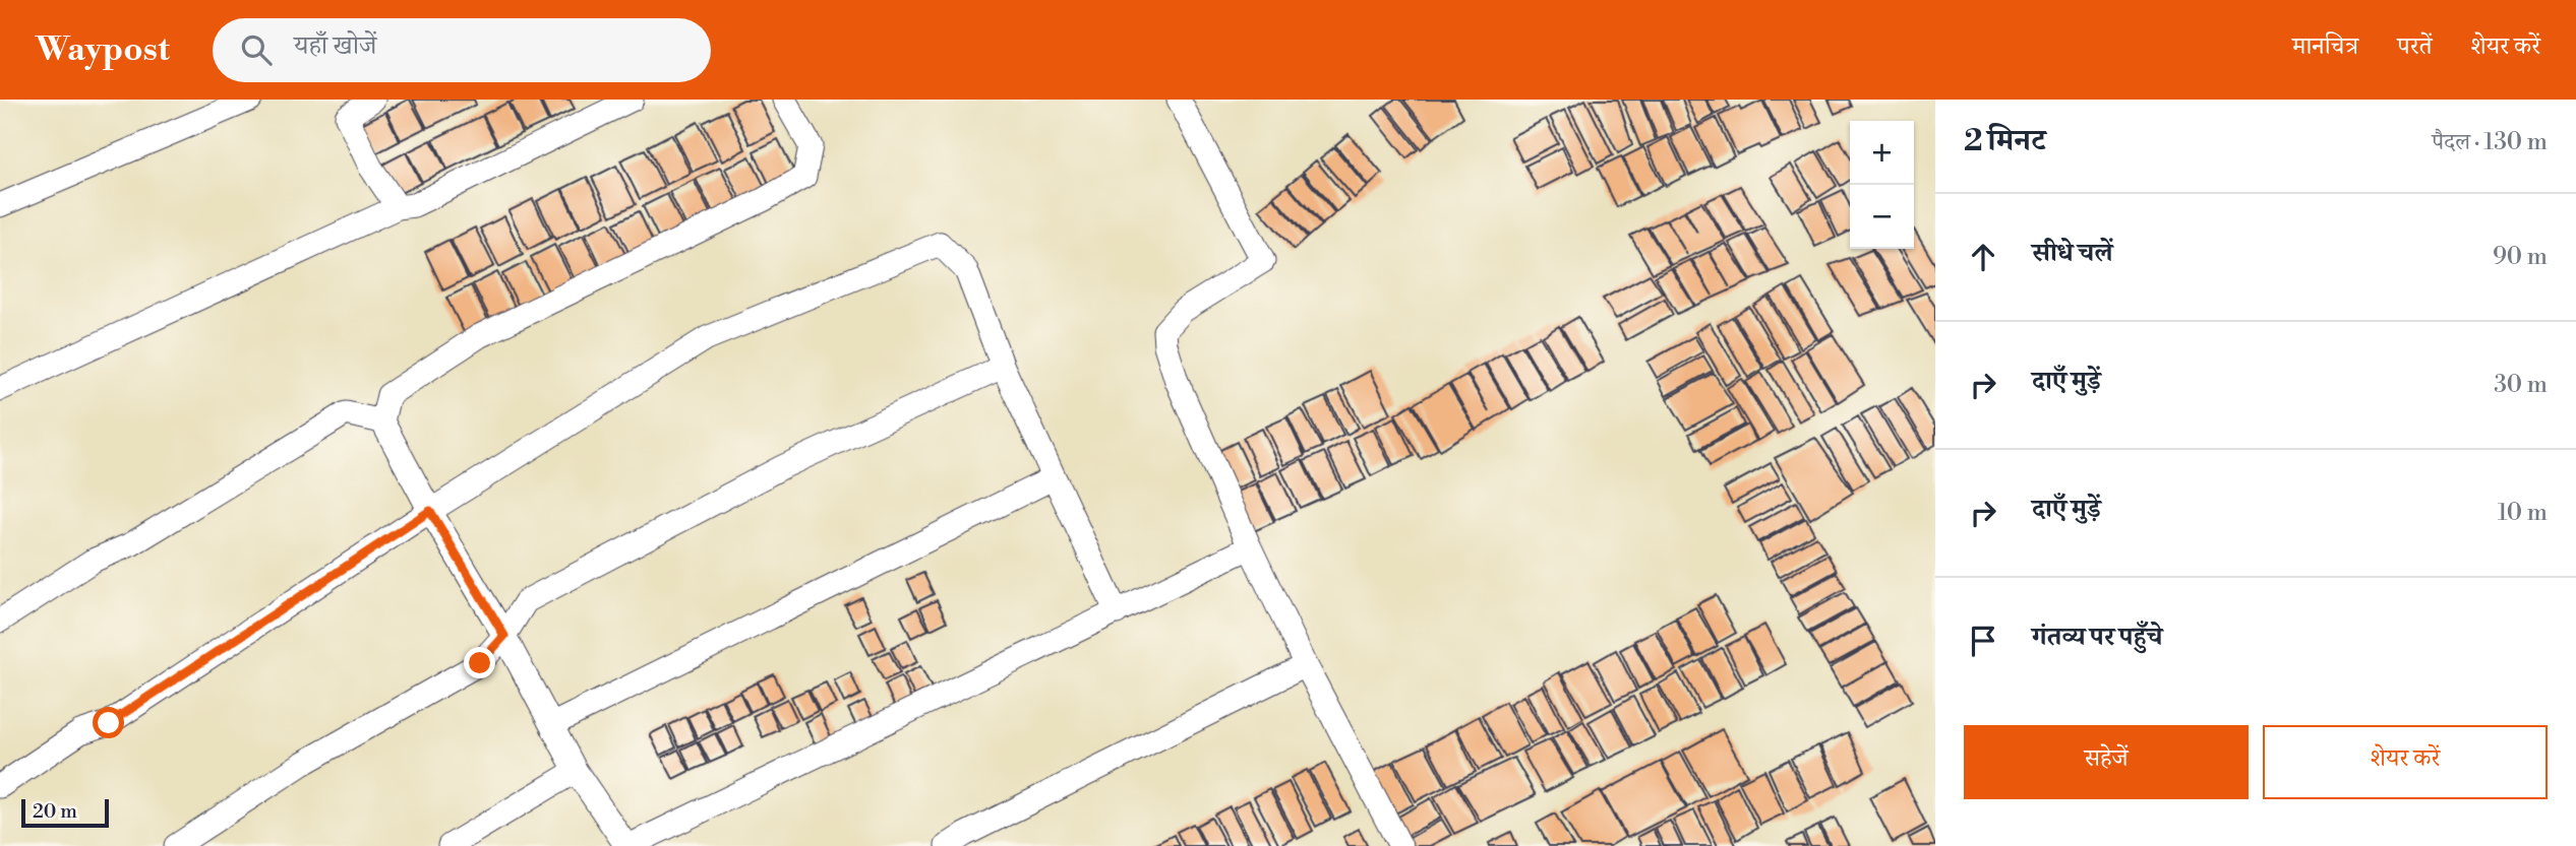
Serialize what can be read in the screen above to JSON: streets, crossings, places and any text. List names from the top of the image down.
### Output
{
  "scale_bar": "20 m",
  "page": {
    "header": "Waypost",
    "search": "यहाँ खोजें",
    "nav": ["मानचित्र", "परतें", "शेयर करें"],
    "heading": ["2 मिनट", "पैदल · 130 m"],
    "map_buttons": ["+", "−"],
    "list": [
      ["सीधे चलें", "90 m"],
      ["दाएँ मुड़ें", "30 m"],
      ["दाएँ मुड़ें", "10 m"],
      "गंतव्य पर पहुँचे"
    ],
    "buttons": ["सहेजें", "शेयर करें"],
    "scale": "20 m"
  }
}
